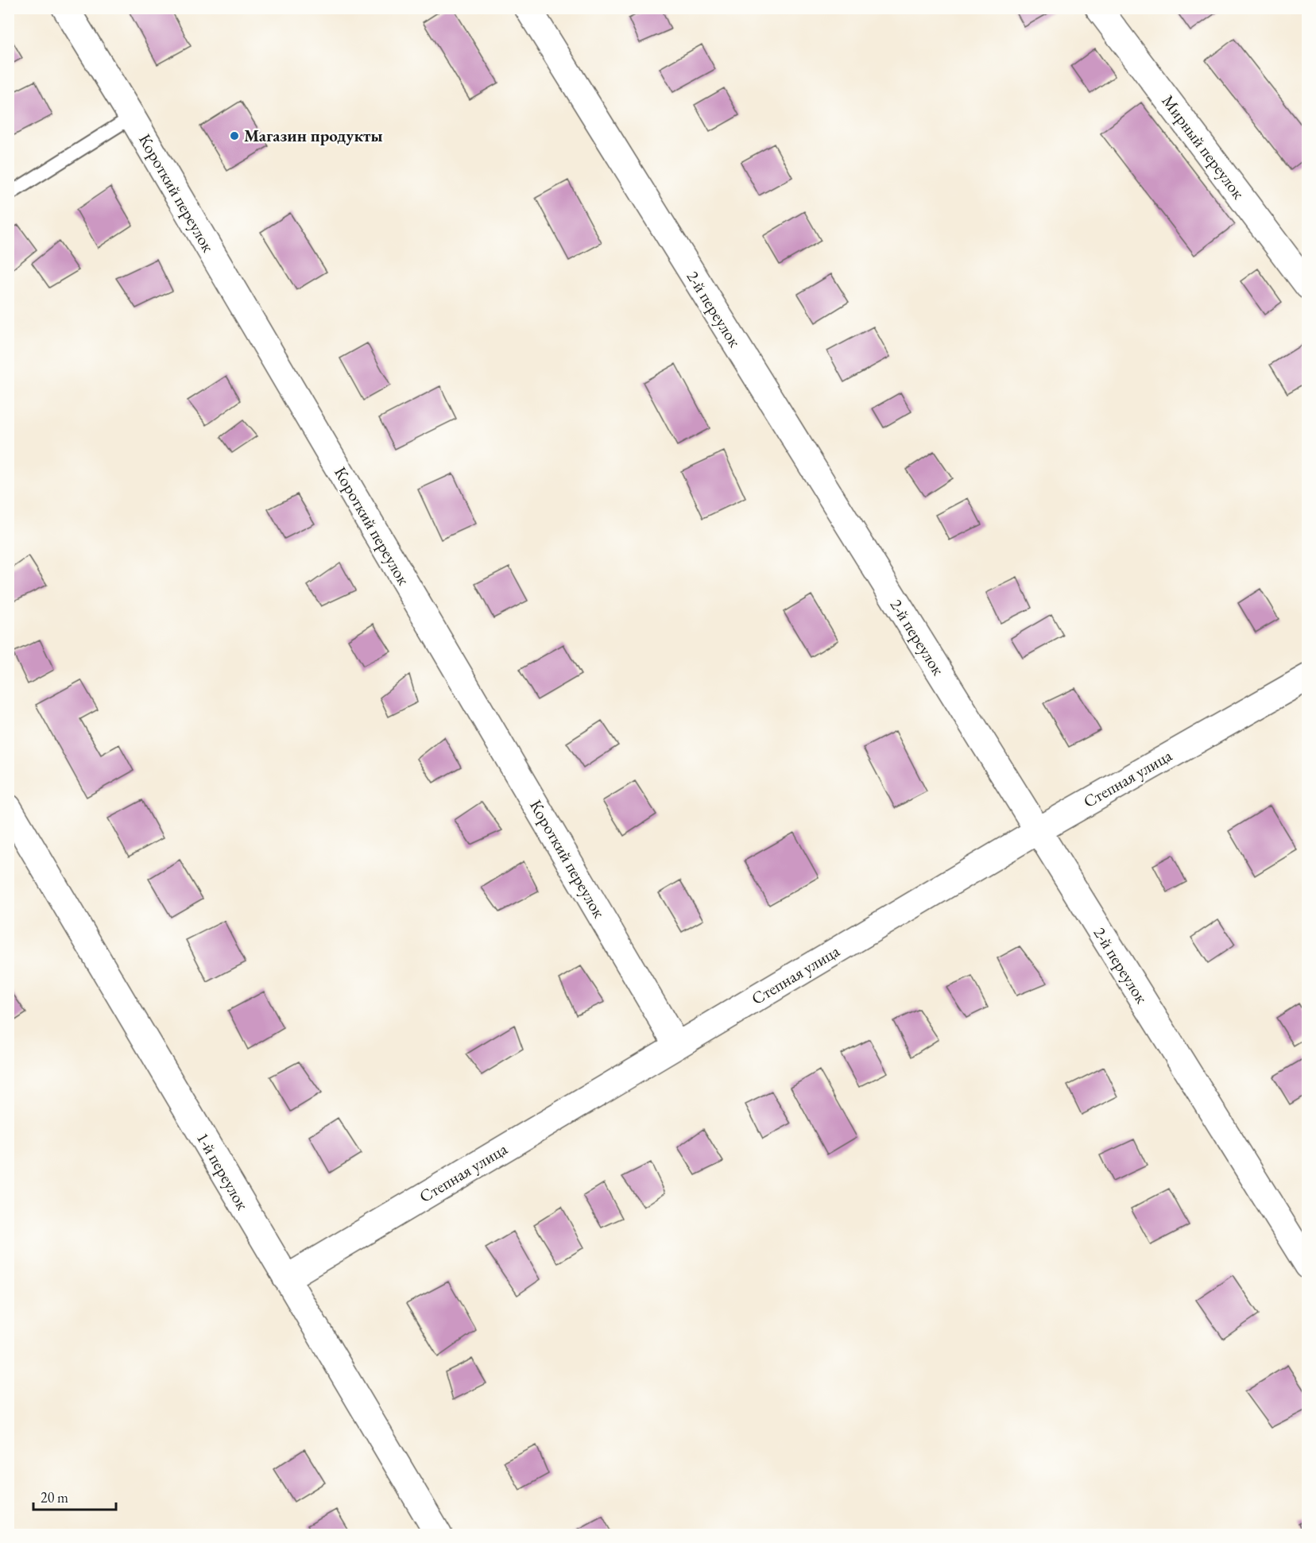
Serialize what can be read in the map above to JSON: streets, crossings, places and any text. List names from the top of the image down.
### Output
{
  "streets": {
    "street": [
      "Мирный переулок",
      "Короткий переулок",
      "2-й переулок",
      "Степная улица",
      "1-й переулок"
    ]
  },
  "crossings": [
    ["Короткий переулок", "Степная улица"],
    ["2-й переулок", "Степная улица"],
    ["Степная улица", "1-й переулок"]
  ],
  "places": ["Магазин продукты"],
  "scale_bar": "20 m"
}
